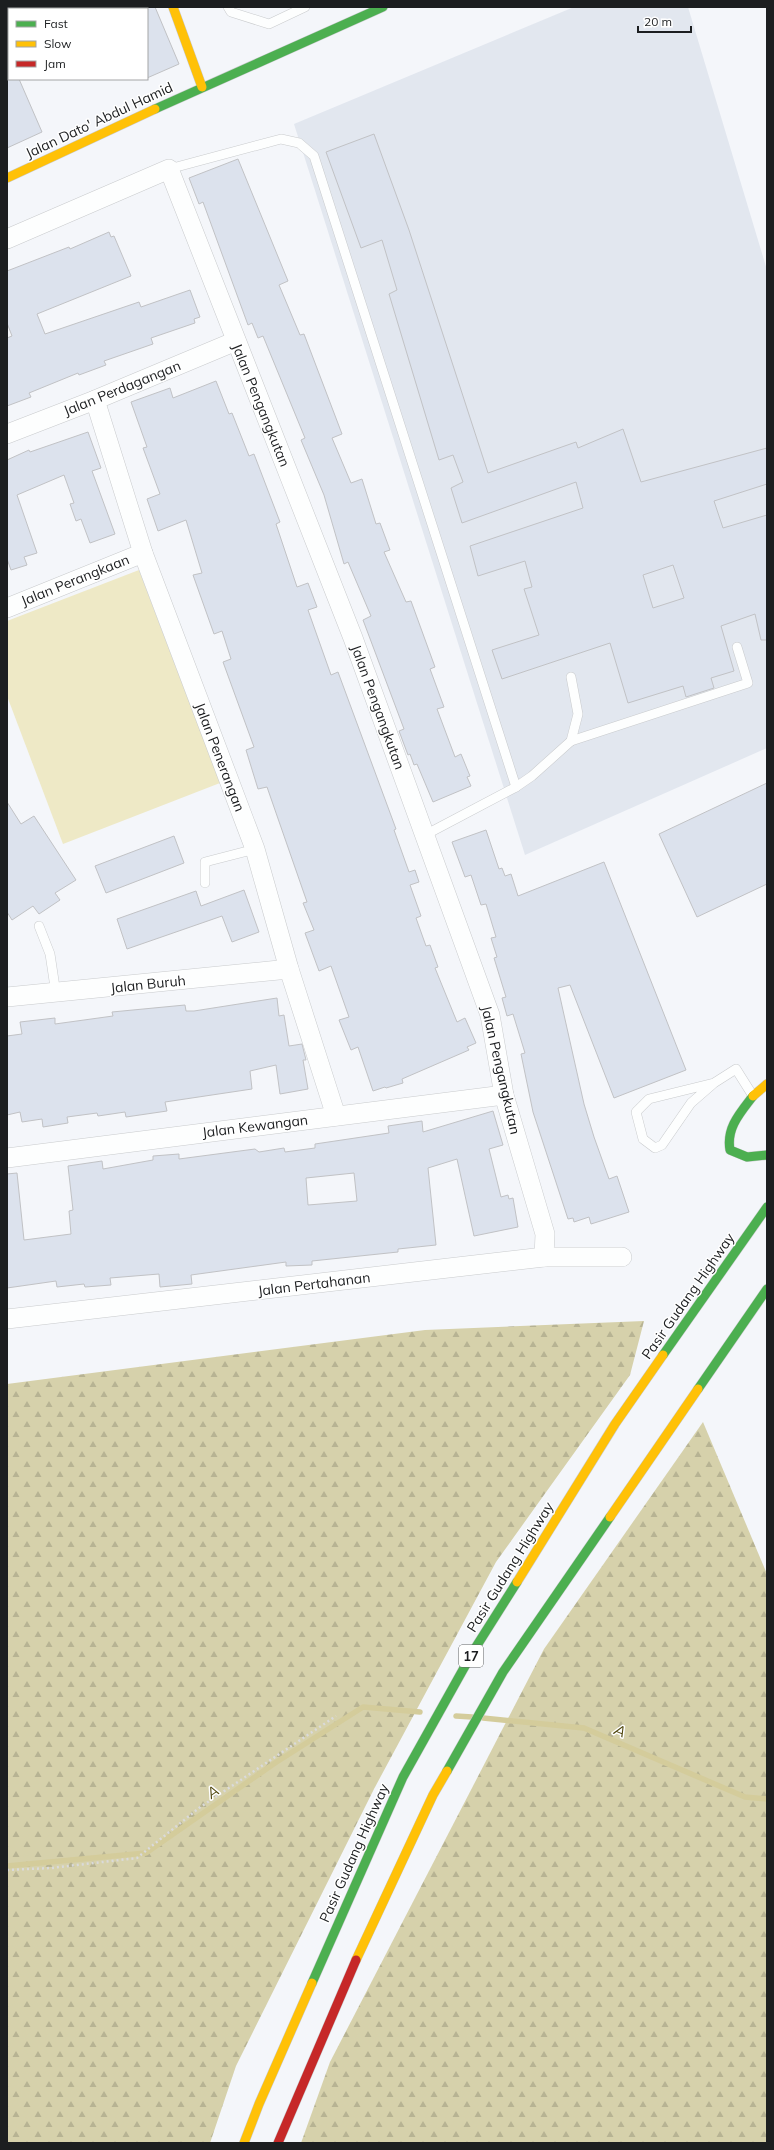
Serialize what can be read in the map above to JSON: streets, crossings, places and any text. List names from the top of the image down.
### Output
{
  "streets": {
    "main road": ["Jalan Dato' Abdul Hamid", "Pasir Gudang Highway", "17"],
    "street": [
      "Jalan Perdagangan",
      "Jalan Pengangkutan",
      "Jalan Perangkaan",
      "Jalan Penerangan",
      "Jalan Buruh",
      "Jalan Kewangan",
      "Jalan Pertahanan"
    ]
  },
  "crossings": [
    ["Jalan Perdagangan", "Jalan Pengangkutan"],
    ["Jalan Perdagangan", "Jalan Penerangan"],
    ["Jalan Pengangkutan", "Jalan Kewangan"],
    ["Jalan Pengangkutan", "Jalan Pertahanan"],
    ["Jalan Perangkaan", "Jalan Penerangan"],
    ["Jalan Penerangan", "Jalan Buruh"],
    ["Jalan Penerangan", "Jalan Kewangan"]
  ],
  "water": ["A"],
  "legend": ["Fast", "Slow", "Jam"],
  "scale_bar": "20 m"
}
